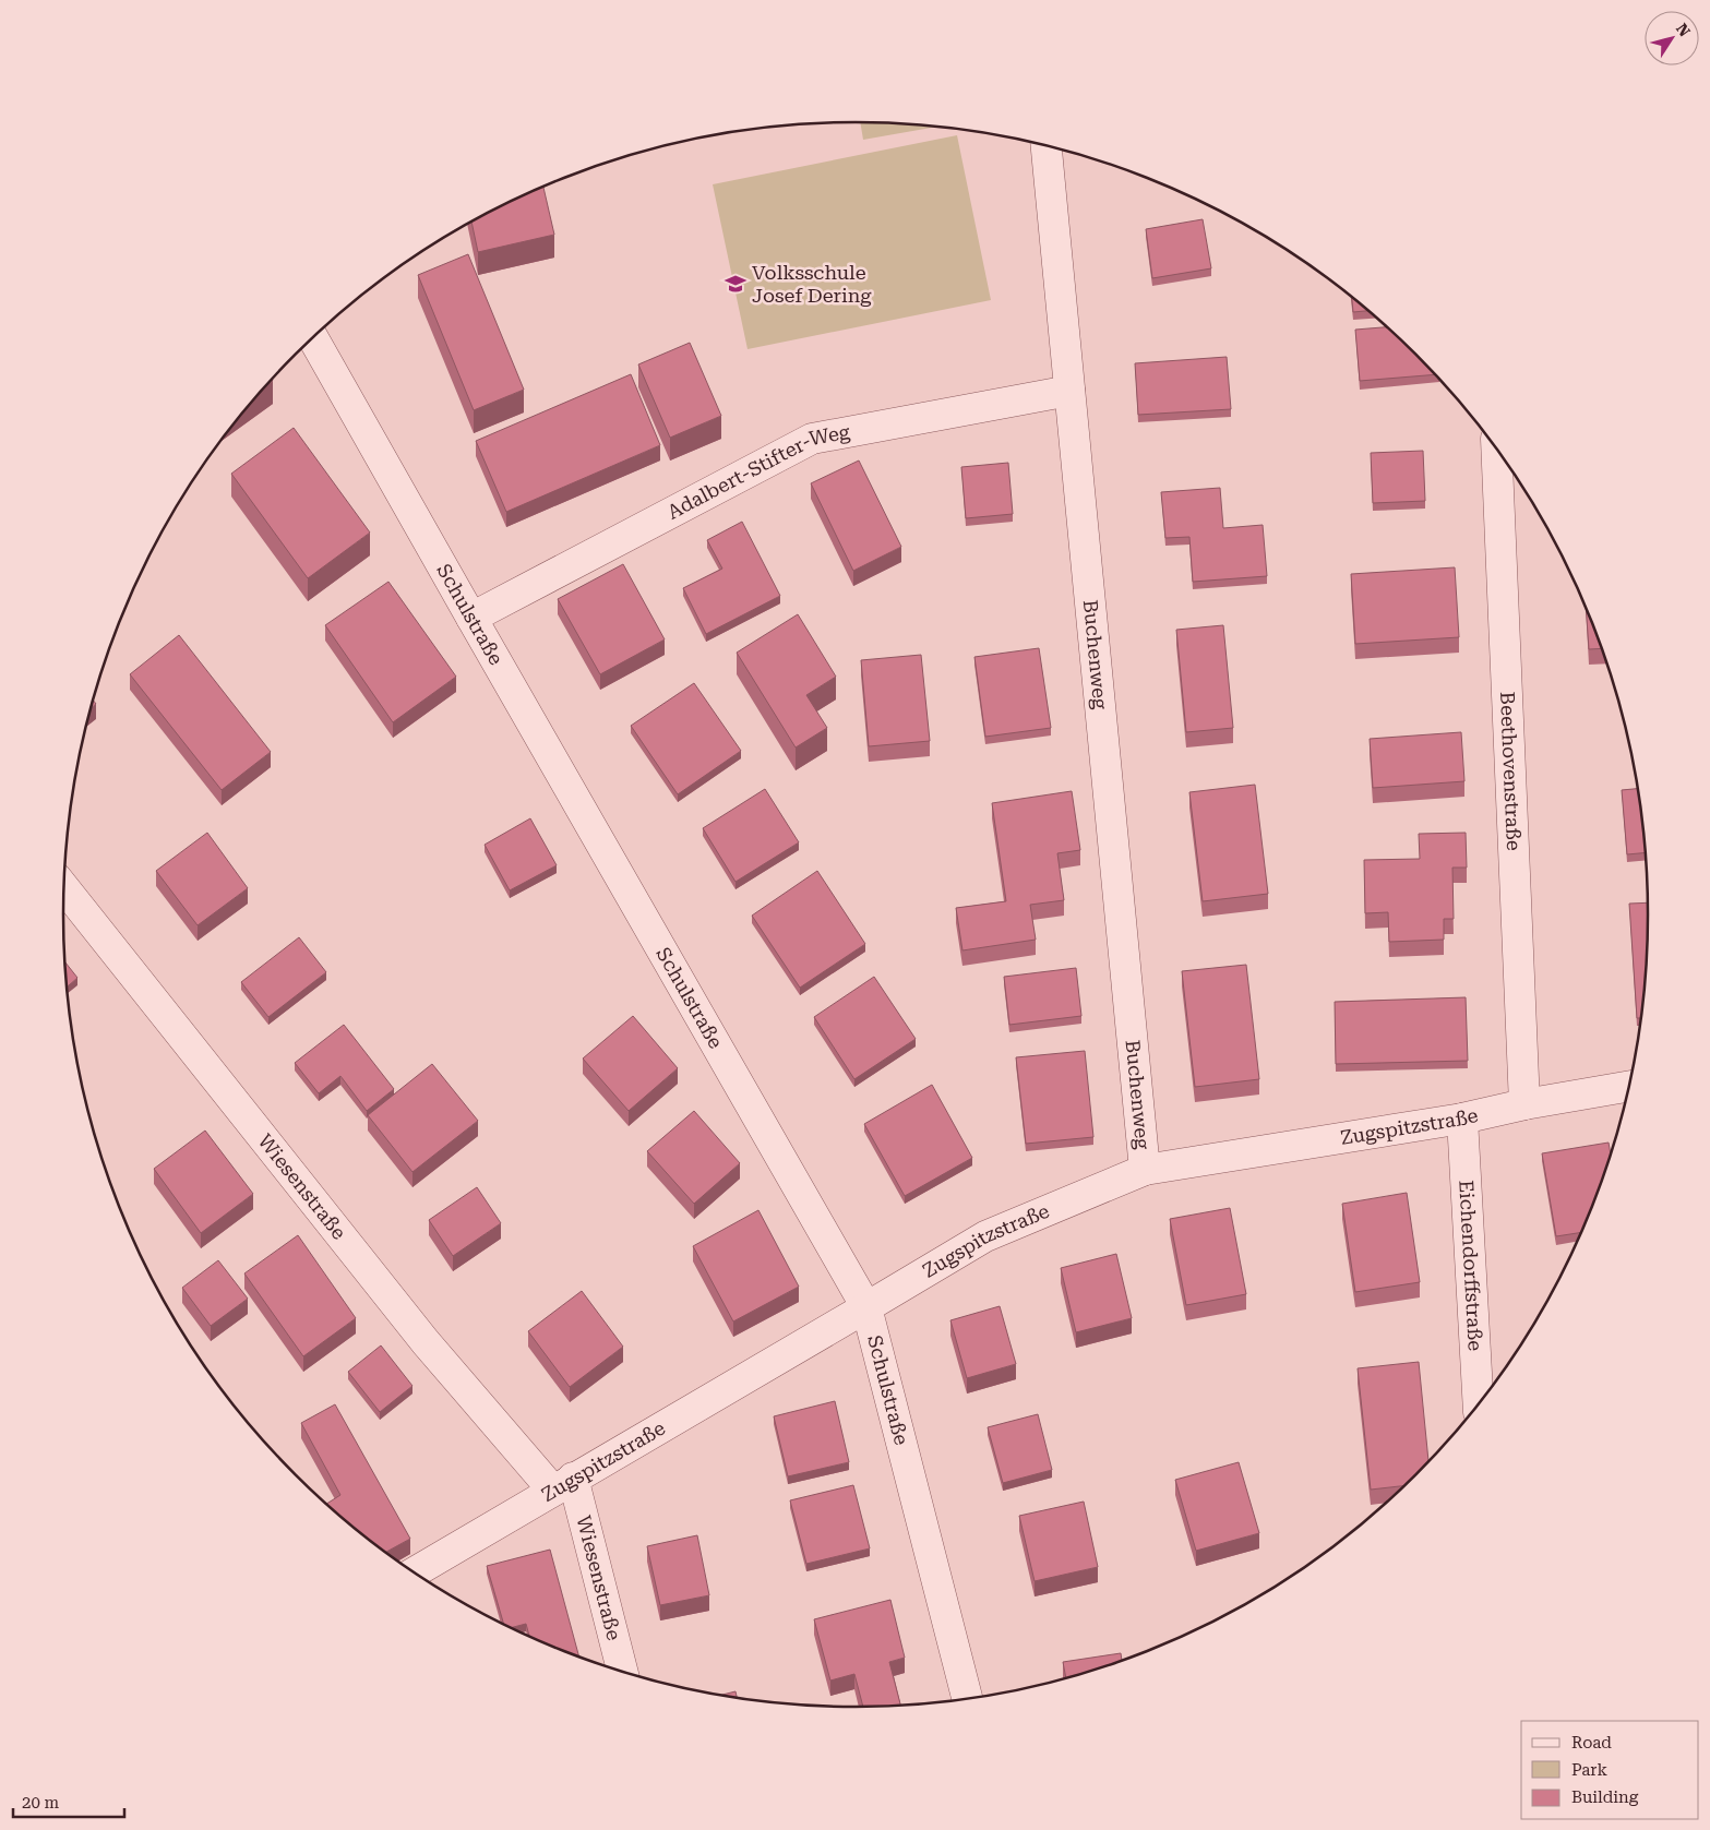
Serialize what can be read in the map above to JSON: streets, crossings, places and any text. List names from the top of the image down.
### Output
{
  "streets": {
    "street": [
      "Adalbert-Stifter-Weg",
      "Schulstraße",
      "Buchenweg",
      "Beethovenstraße",
      "Zugspitzstraße",
      "Wiesenstraße",
      "Eichendorffstraße"
    ]
  },
  "crossings": [
    ["Adalbert-Stifter-Weg", "Schulstraße"],
    ["Adalbert-Stifter-Weg", "Buchenweg"],
    ["Schulstraße", "Zugspitzstraße"],
    ["Buchenweg", "Zugspitzstraße"],
    ["Beethovenstraße", "Zugspitzstraße"],
    ["Zugspitzstraße", "Wiesenstraße"],
    ["Zugspitzstraße", "Eichendorffstraße"]
  ],
  "places": {
    "school or university": ["Volksschule Josef Dering"]
  },
  "legend": ["Road", "Park", "Building"],
  "scale_bar": "20 m",
  "north": "top right"
}
